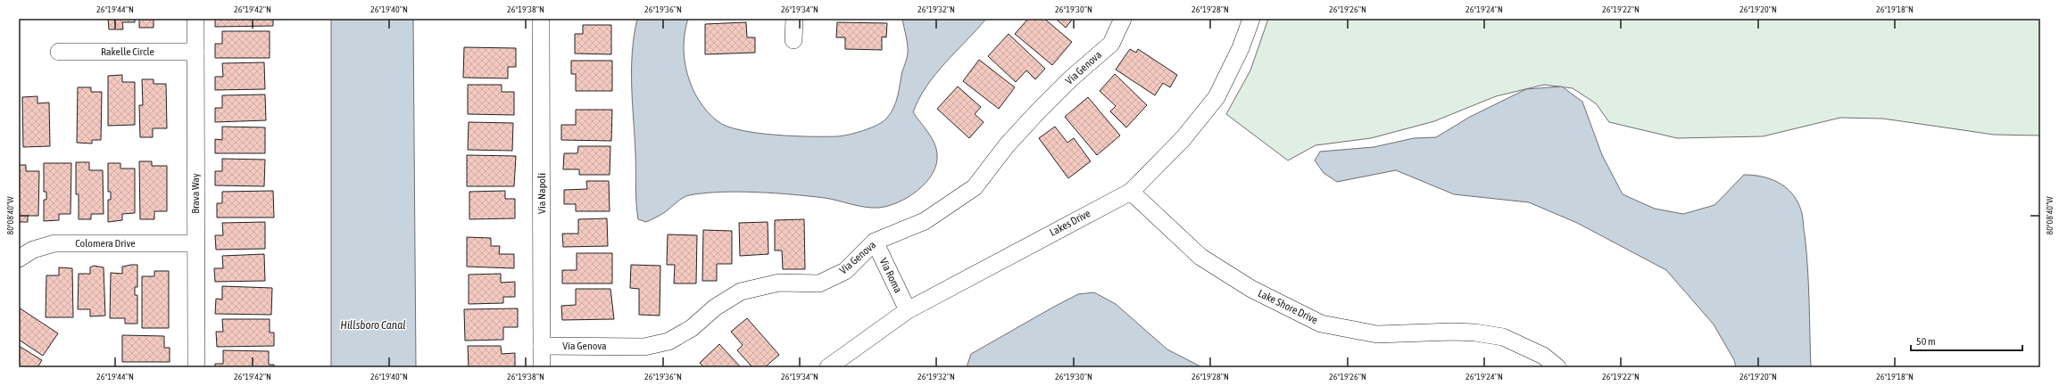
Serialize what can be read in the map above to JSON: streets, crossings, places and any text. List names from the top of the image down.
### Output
{
  "streets": {
    "street": [
      "Rakelle Circle",
      "Via Genova",
      "Brava Way",
      "Via Napoli",
      "Lakes Drive",
      "Colomera Drive",
      "Via Roma",
      "Lake Shore Drive"
    ]
  },
  "crossings": [
    ["Rakelle Circle", "Brava Way"],
    ["Via Genova", "Via Napoli"],
    ["Via Genova", "Via Roma"],
    ["Brava Way", "Colomera Drive"],
    ["Lakes Drive", "Via Roma"],
    ["Lakes Drive", "Lake Shore Drive"]
  ],
  "water": ["Hillsboro Canal"],
  "scale_bar": "50 m",
  "coordinates": [
    "26°19'44\"N",
    "26°19'42\"N",
    "26°19'40\"N",
    "26°19'38\"N",
    "26°19'36\"N",
    "26°19'34\"N",
    "26°19'32\"N",
    "26°19'30\"N",
    "26°19'28\"N",
    "26°19'26\"N",
    "26°19'24\"N",
    "26°19'22\"N",
    "26°19'20\"N",
    "26°19'18\"N",
    "80°08'40\"W"
  ]
}
